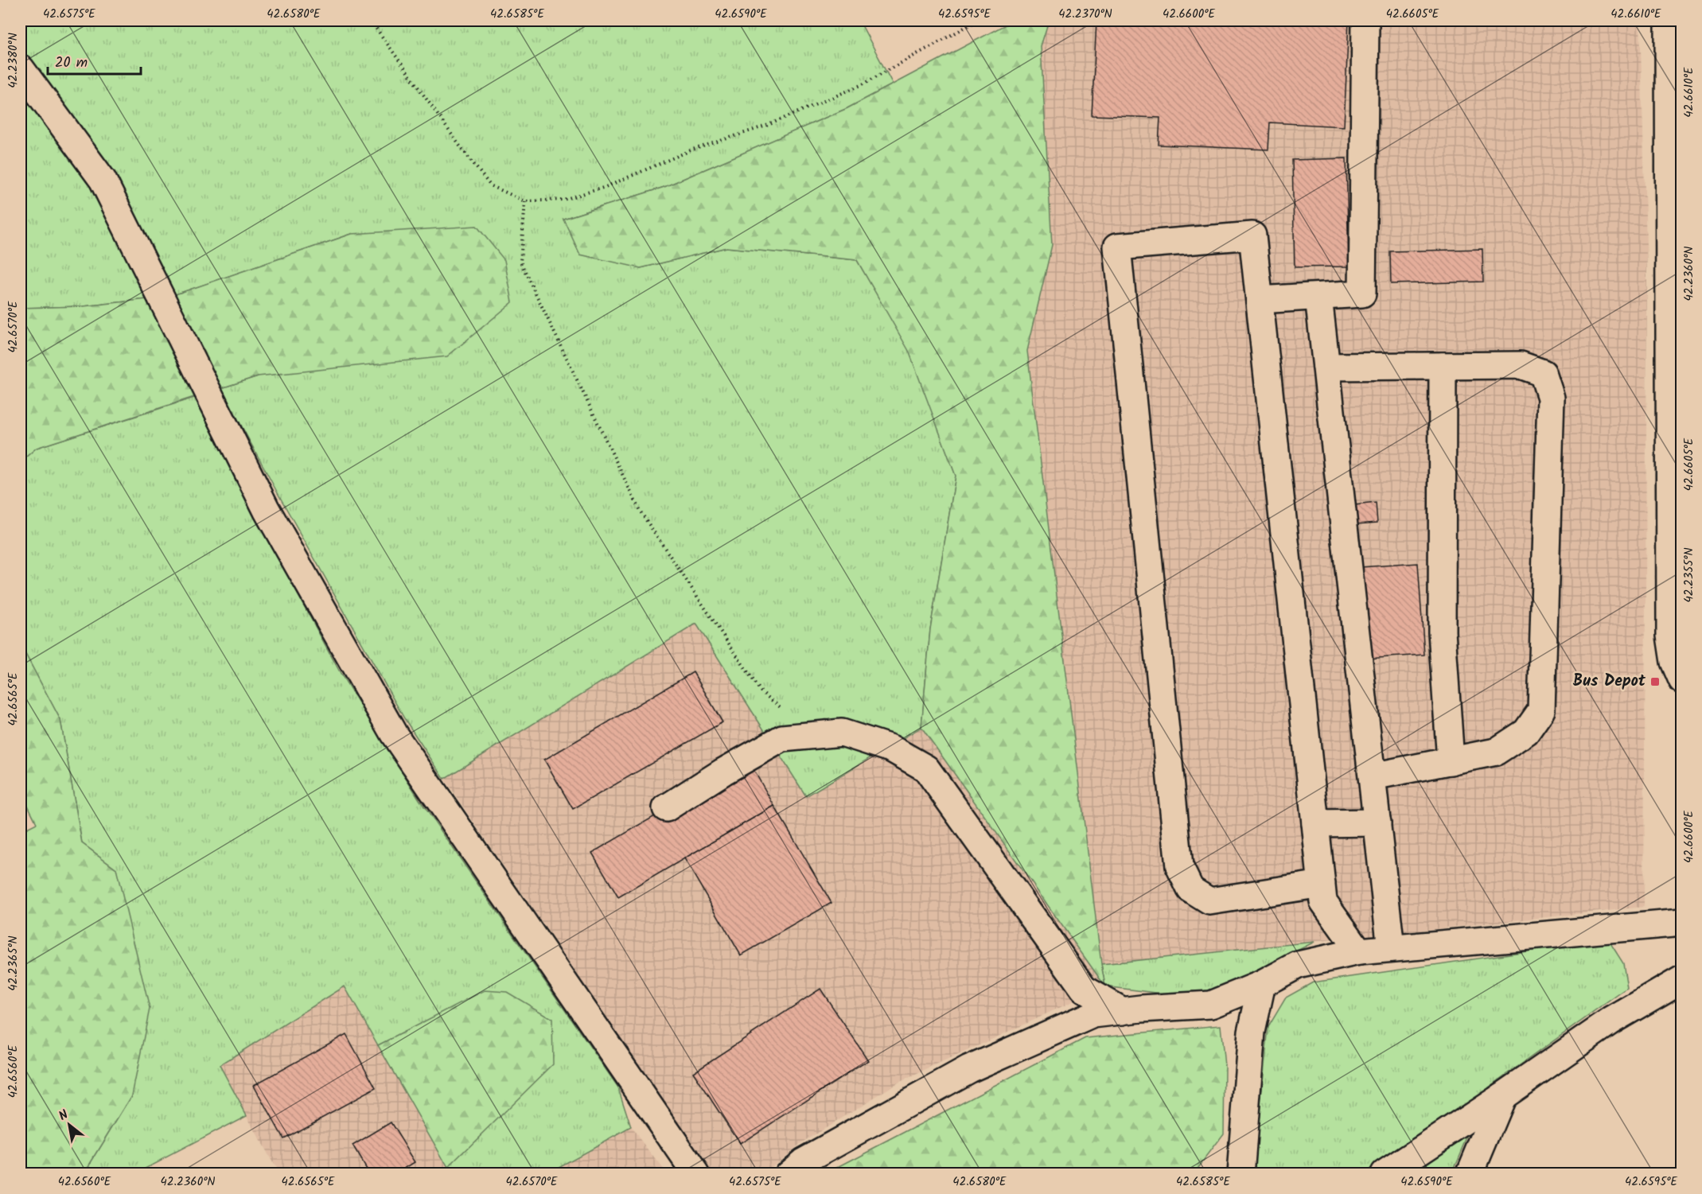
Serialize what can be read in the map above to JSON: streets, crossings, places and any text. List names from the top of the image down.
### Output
{
  "places": {
    "transit": ["Bus Depot"]
  },
  "scale_bar": "20 m",
  "north": "top left",
  "coordinates": [
    "42.6575°E",
    "42.6580°E",
    "42.6585°E",
    "42.6590°E",
    "42.6595°E",
    "42.2370°N",
    "42.6600°E",
    "42.6605°E",
    "42.6610°E",
    "42.2380°N",
    "42.2360°N",
    "42.6570°E",
    "42.2355°N",
    "42.6565°E",
    "42.2365°N",
    "42.6560°E"
  ]
}
